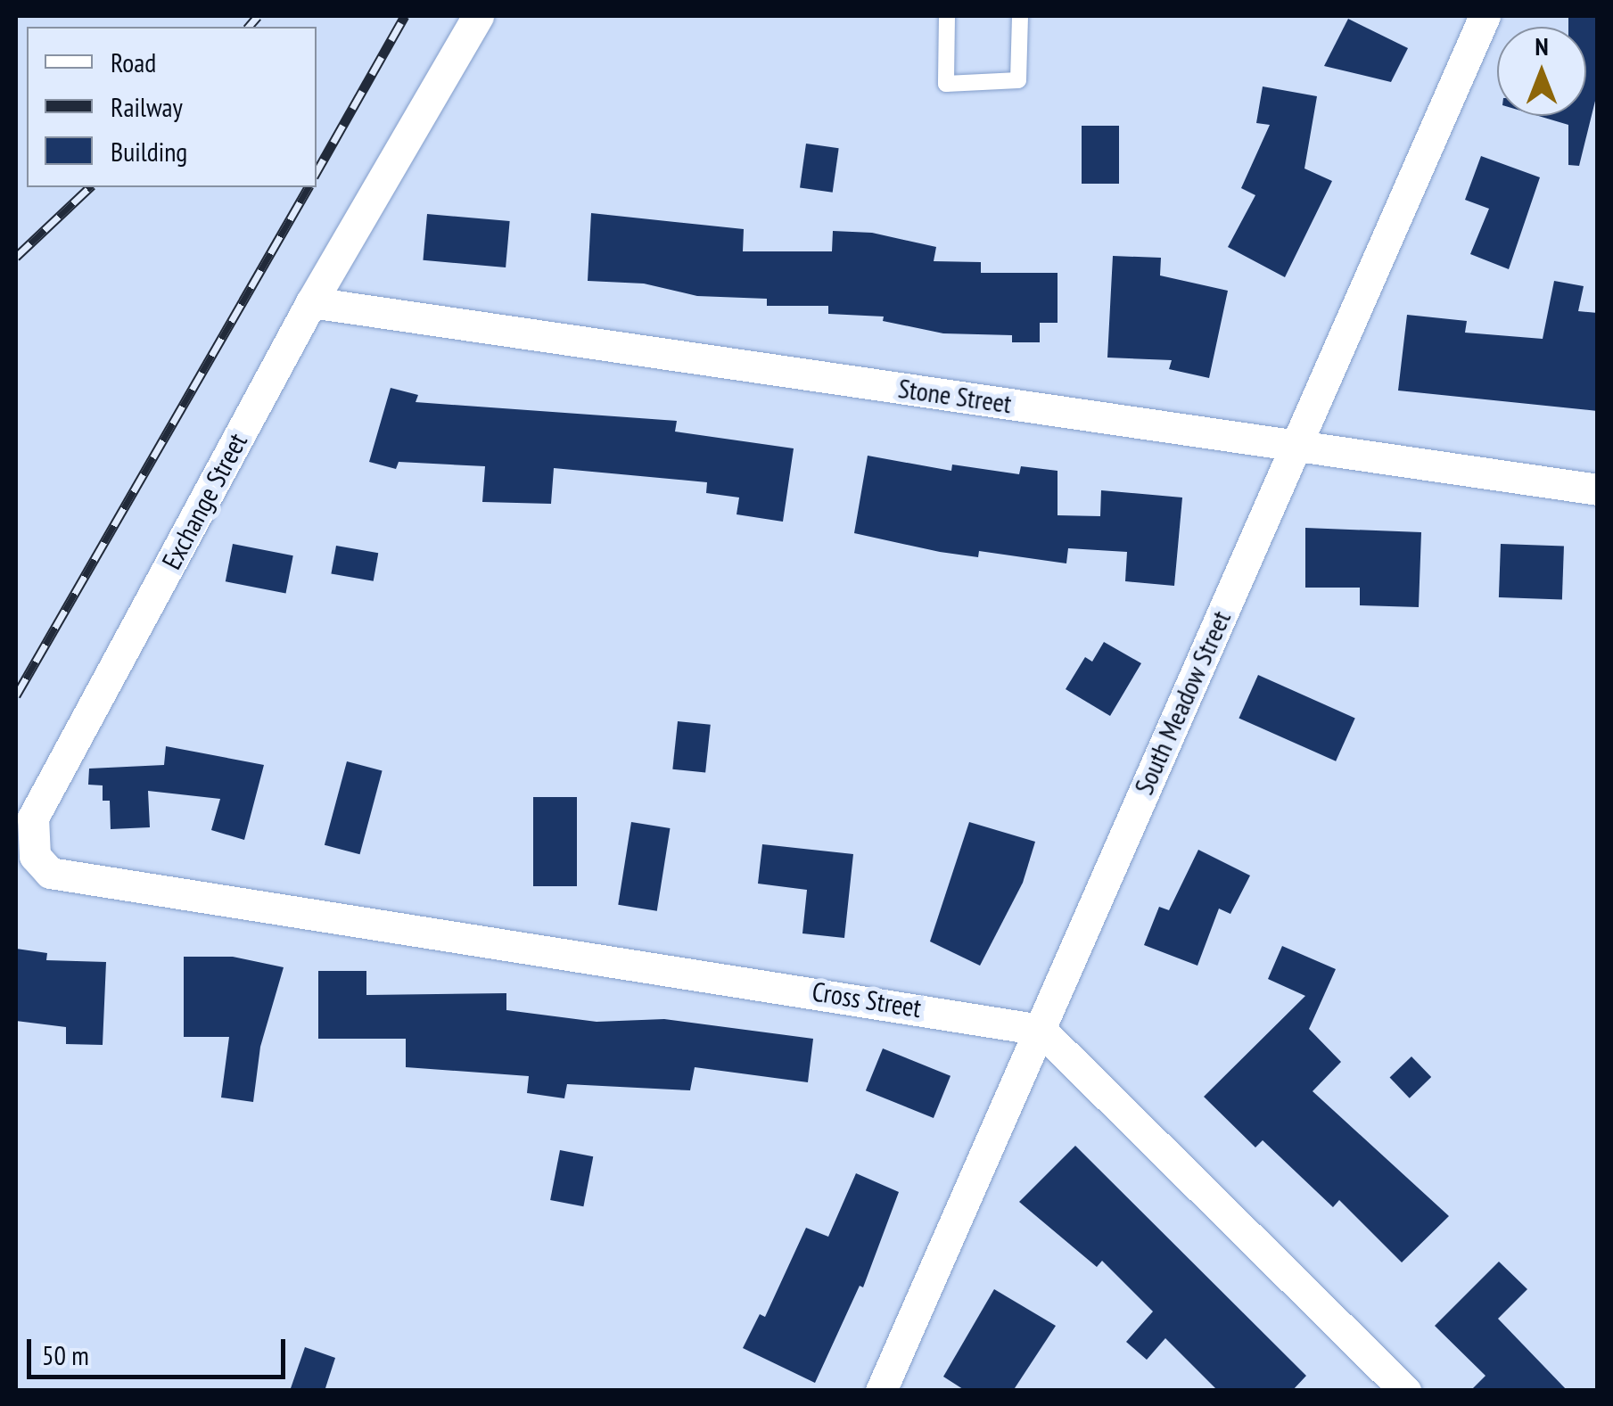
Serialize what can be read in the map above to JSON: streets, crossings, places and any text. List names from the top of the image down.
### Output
{
  "streets": {
    "street": [
      "Stone Street",
      "Exchange Street",
      "South Meadow Street",
      "Cross Street"
    ]
  },
  "crossings": [
    ["Stone Street", "Exchange Street"],
    ["Stone Street", "South Meadow Street"],
    ["Exchange Street", "Cross Street"],
    ["South Meadow Street", "Cross Street"]
  ],
  "legend": ["Road", "Railway", "Building"],
  "scale_bar": "50 m",
  "north": "top"
}
